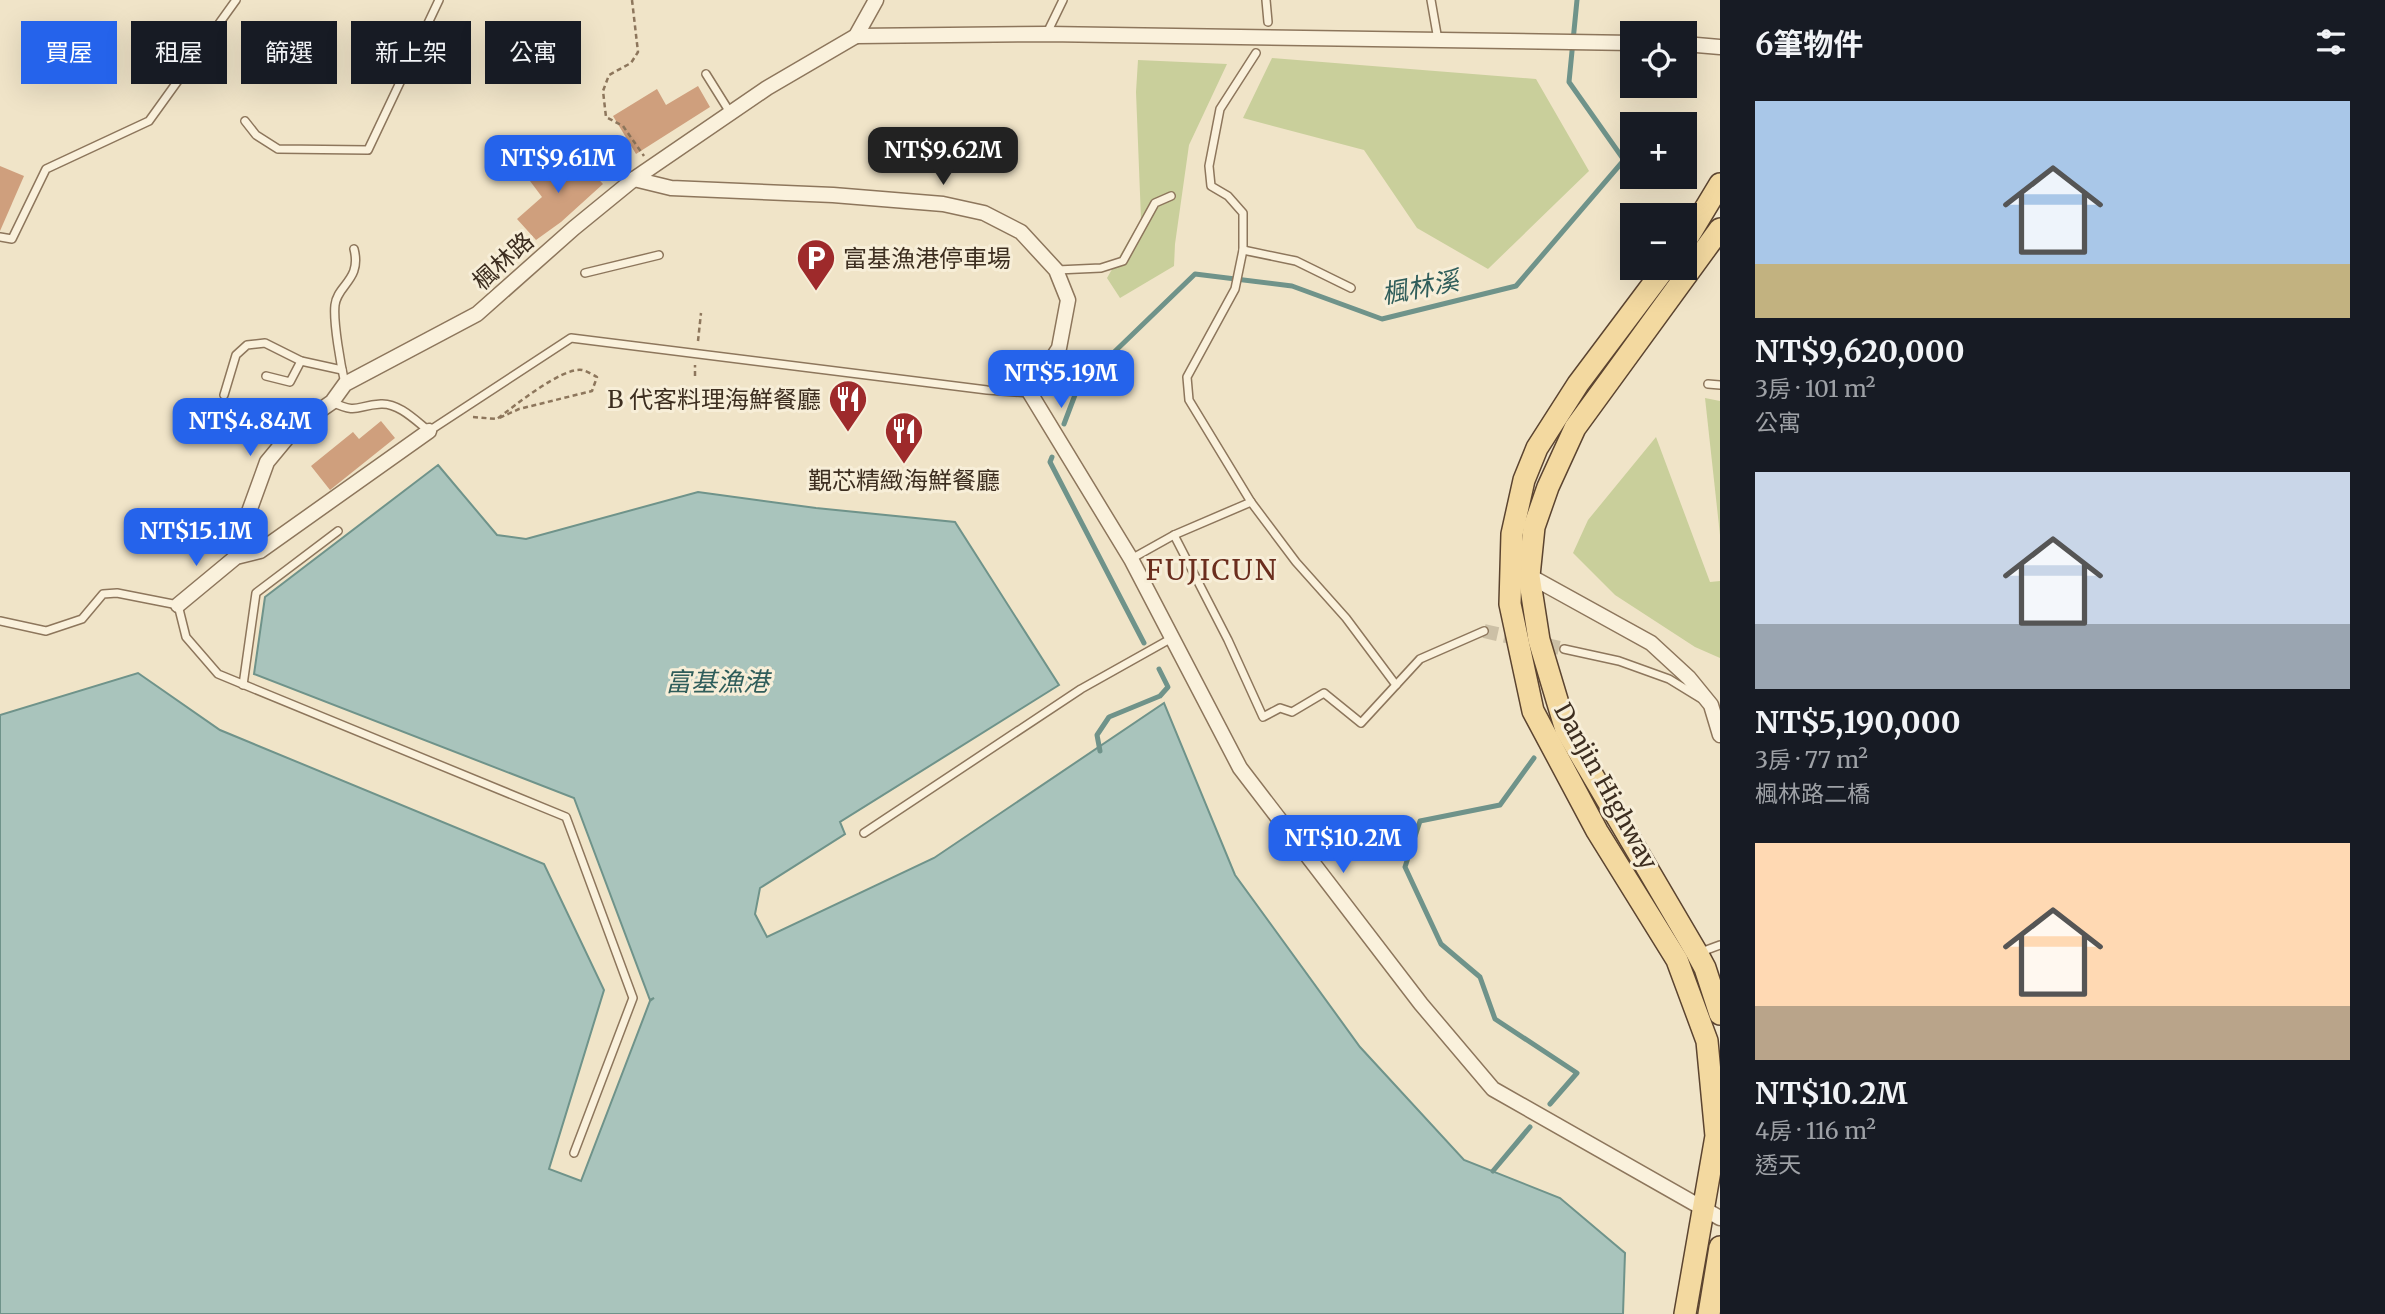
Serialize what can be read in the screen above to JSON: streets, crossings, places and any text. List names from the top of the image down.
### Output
{
  "streets": {
    "main road": ["Danjin Highway"],
    "street": ["楓林路"]
  },
  "districts": ["FUJICUN"],
  "water": ["楓林溪", "富基漁港"],
  "places": {
    "parking": ["富基漁港停車場"],
    "restaurant": ["B 代客料理海鮮餐廳", "覲芯精緻海鮮餐廳"]
  },
  "page": {
    "heading": "6筆物件",
    "map_buttons": ["+", "−"],
    "chip": [
      "買屋",
      "租屋",
      "篩選",
      "新上架",
      "公寓"
    ],
    "list": [
      {
        "name": "NT$9,620,000",
        "note": "3房 · 101 m² · 公寓"
      },
      {
        "name": "NT$5,190,000",
        "note": "3房 · 77 m² · 楓林路二橋"
      },
      {
        "name": "NT$10.2M",
        "note": "4房 · 116 m² · 透天"
      }
    ],
    "price": [
      "NT$9.62M",
      "NT$9.61M",
      "NT$5.19M",
      "NT$4.84M",
      "NT$15.1M",
      "NT$10.2M"
    ]
  }
}
